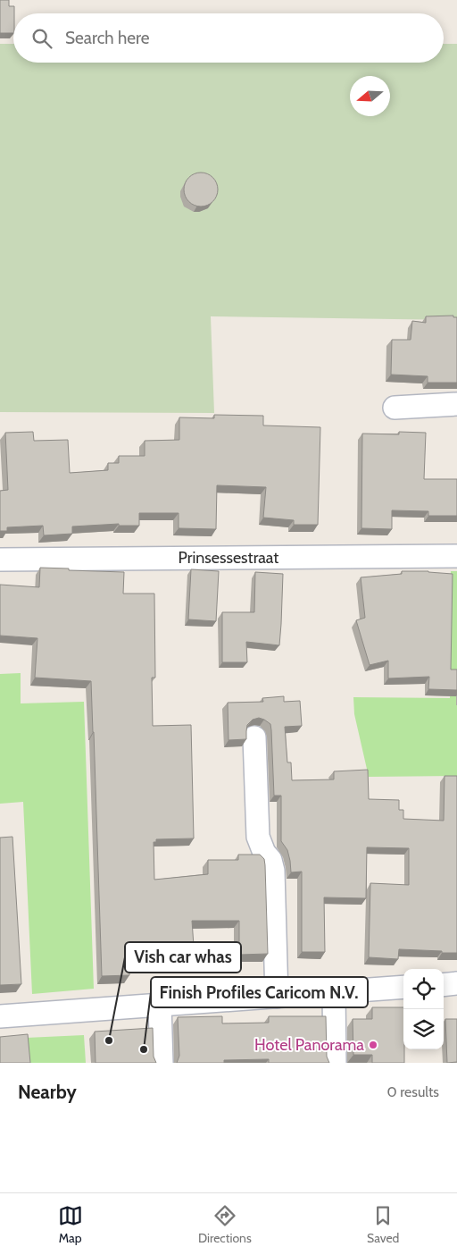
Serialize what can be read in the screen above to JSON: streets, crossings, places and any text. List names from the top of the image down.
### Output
{
  "streets": {
    "street": ["Prinsessestraat"]
  },
  "places": ["Vish car whas", "Hotel Panorama", "Finish Profiles Caricom N.V."],
  "north": "left",
  "page": {
    "search": "Search here",
    "heading": ["Nearby", "0 results"],
    "nav": ["Map", "Directions", "Saved"]
  }
}
